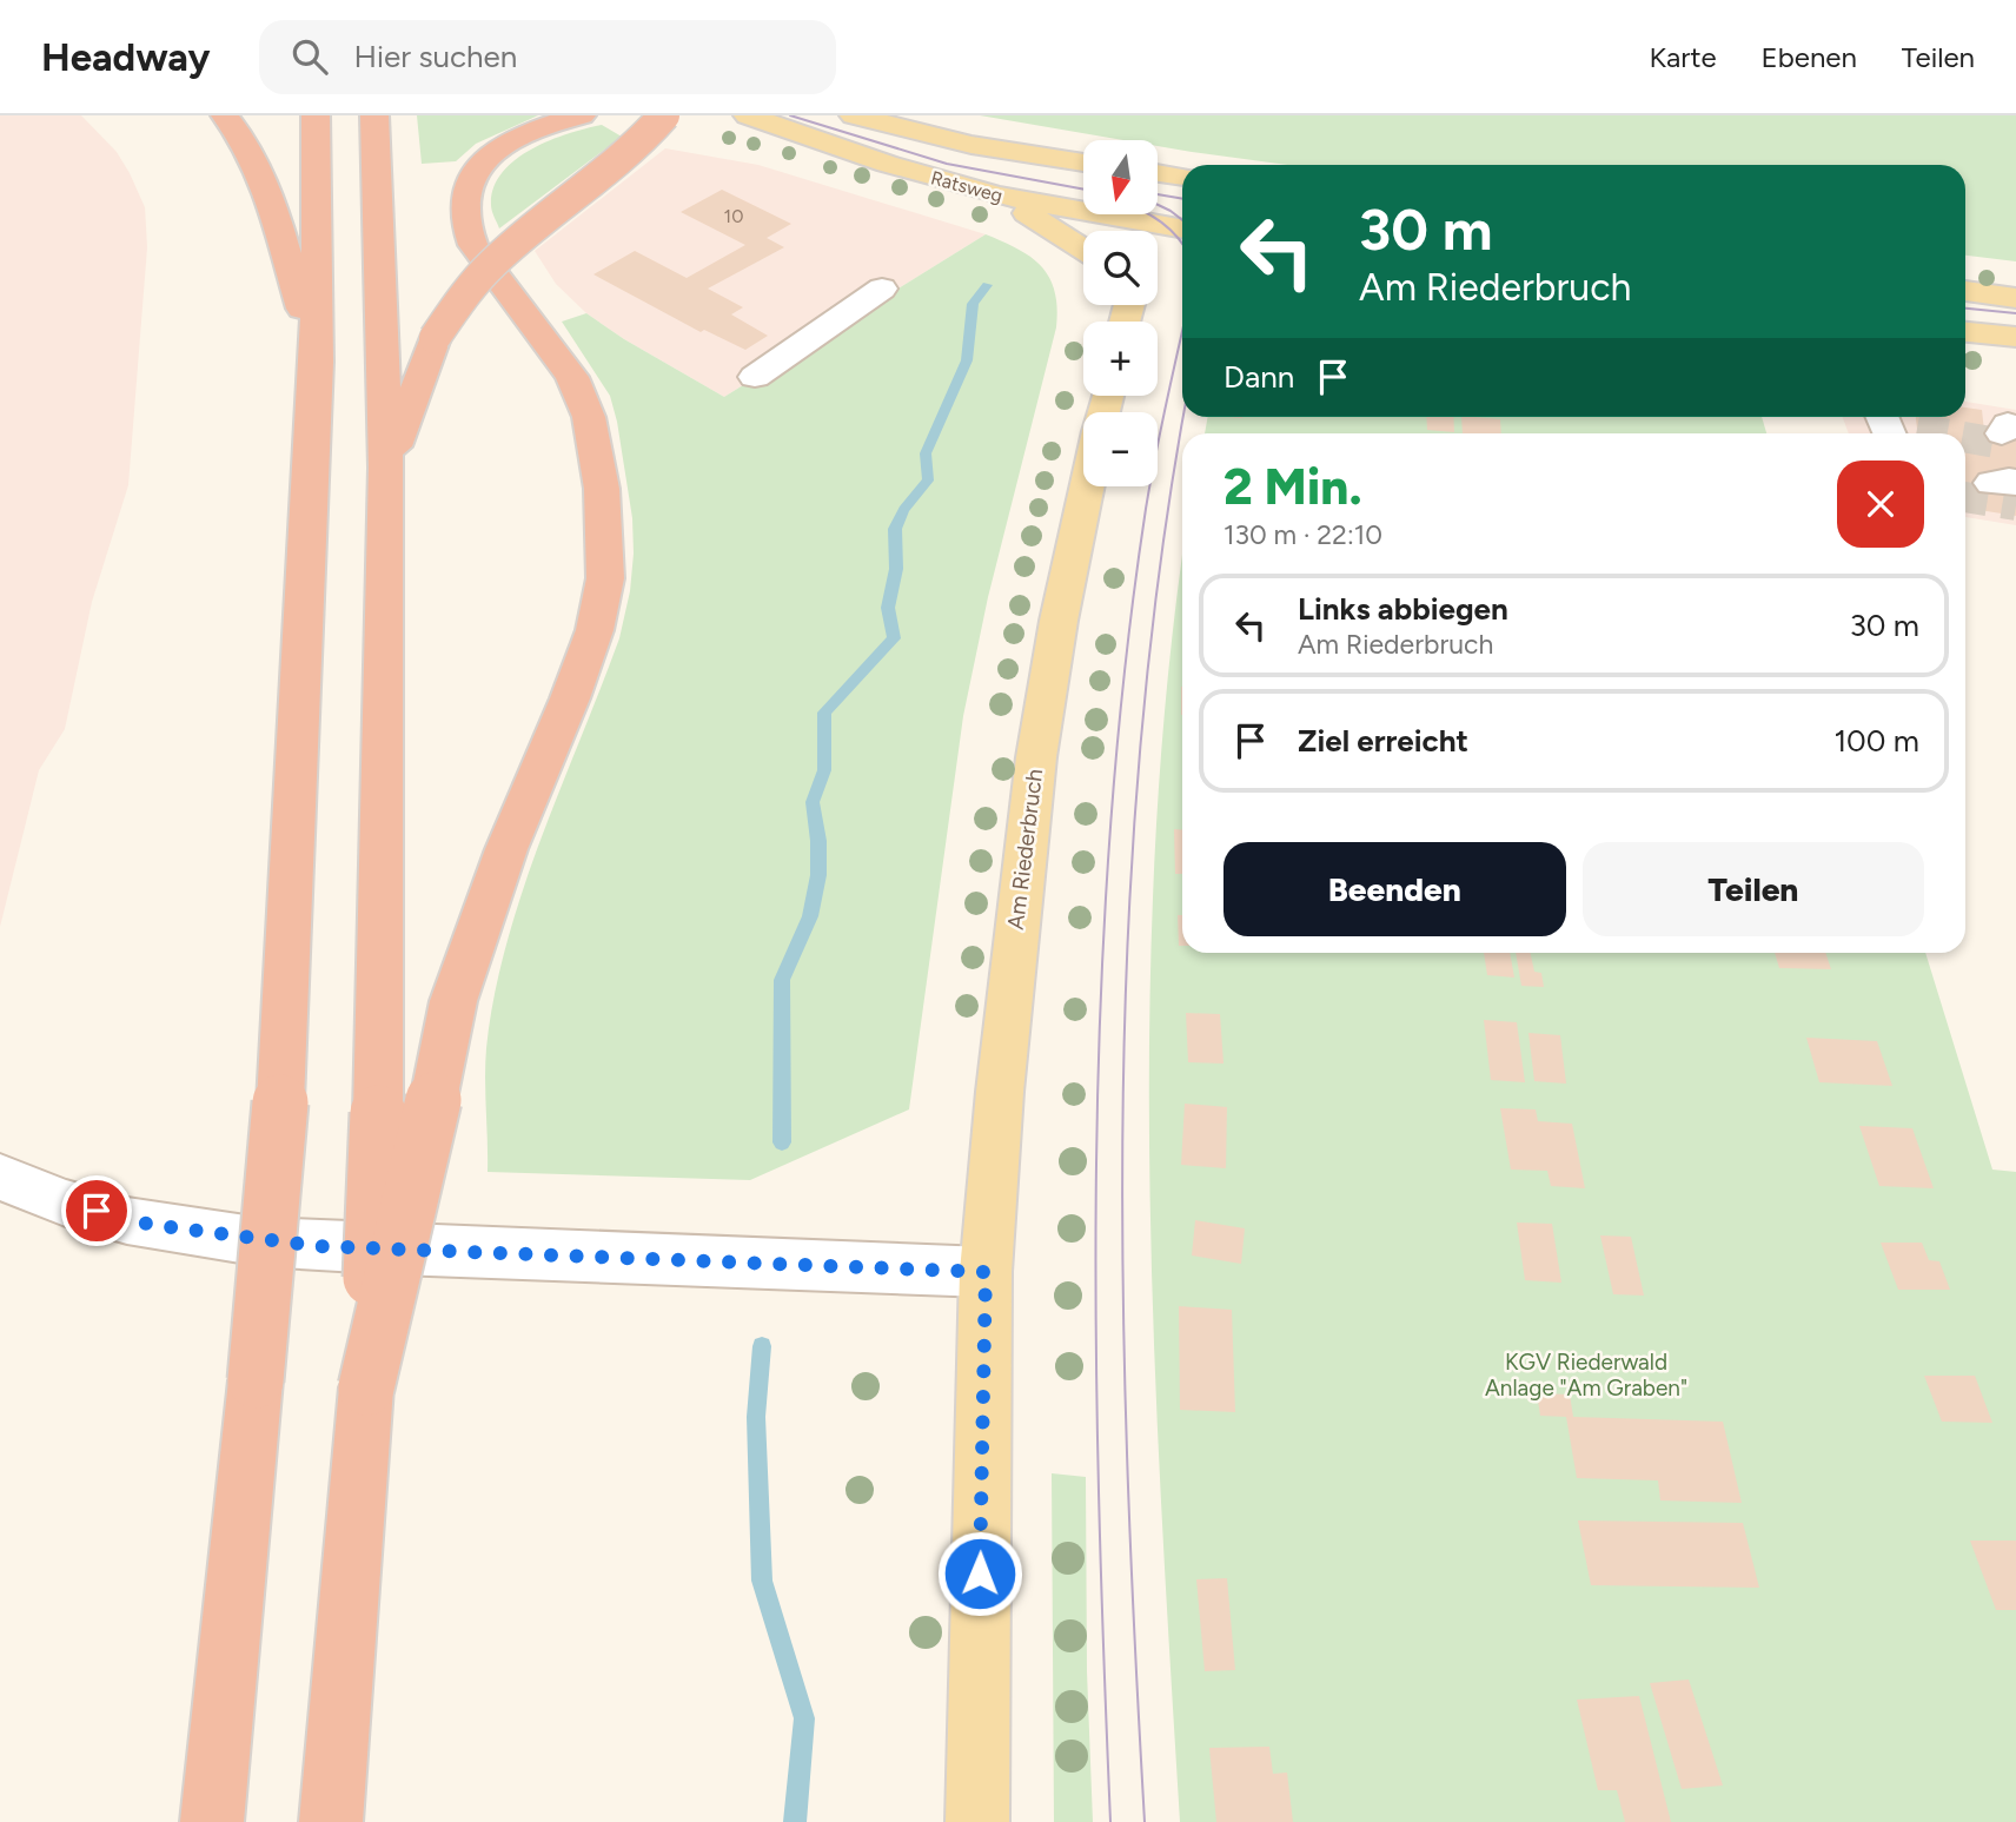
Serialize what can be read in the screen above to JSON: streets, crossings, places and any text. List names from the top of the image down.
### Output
{
  "streets": {
    "main road": ["Ratsweg", "Am Riederbruch"]
  },
  "parks": ["KGV Riederwald Anlage \"Am Graben\""],
  "house_numbers": ["10"],
  "north": "bottom",
  "page": {
    "header": "Headway",
    "search": "Hier suchen",
    "nav": ["Karte", "Ebenen", "Teilen"],
    "map_buttons": ["+", "−"],
    "turn": ["30 m", "Am Riederbruch"],
    "then": "Dann",
    "heading": ["2 Min.", "130 m · 22:10"],
    "list": [
      {
        "name": "Links abbiegen",
        "note": "Am Riederbruch",
        "value": "30 m"
      },
      {
        "name": "Ziel erreicht",
        "value": "100 m"
      }
    ],
    "buttons": ["Beenden", "Teilen"]
  }
}
